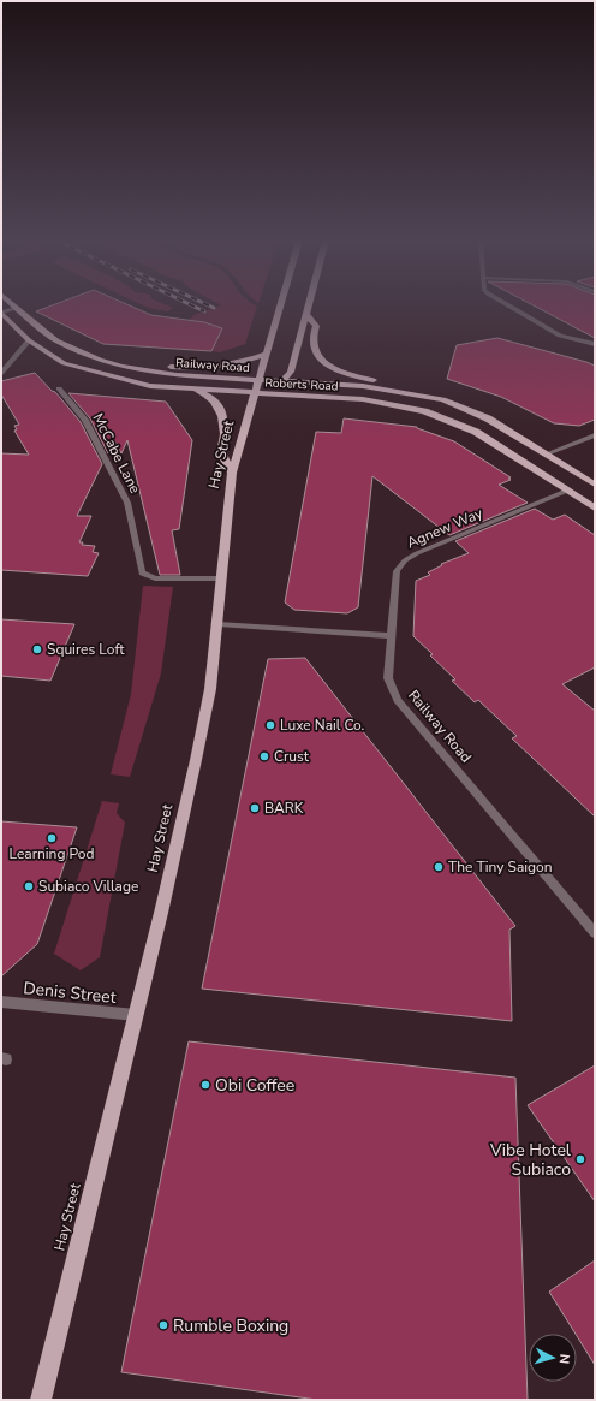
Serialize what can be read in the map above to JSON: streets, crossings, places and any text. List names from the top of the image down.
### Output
{
  "streets": {
    "main road": ["Railway Road", "Roberts Road", "Hay Street"],
    "street": ["McCabe Lane", "Agnew Way", "Denis Street"]
  },
  "crossings": [
    ["Railway Road", "Hay Street"],
    ["Railway Road", "Agnew Way"],
    ["Roberts Road", "Hay Street"],
    ["Roberts Road", "Agnew Way"],
    ["McCabe Lane", "Hay Street"],
    ["Hay Street", "Denis Street"]
  ],
  "places": [
    "Squires Loft",
    "Luxe Nail Co.",
    "Crust",
    "BARK",
    "Learning Pod",
    "The Tiny Saigon",
    "Subiaco Village",
    "Obi Coffee",
    "Vibe Hotel Subiaco",
    "Rumble Boxing"
  ],
  "north": "right"
}
